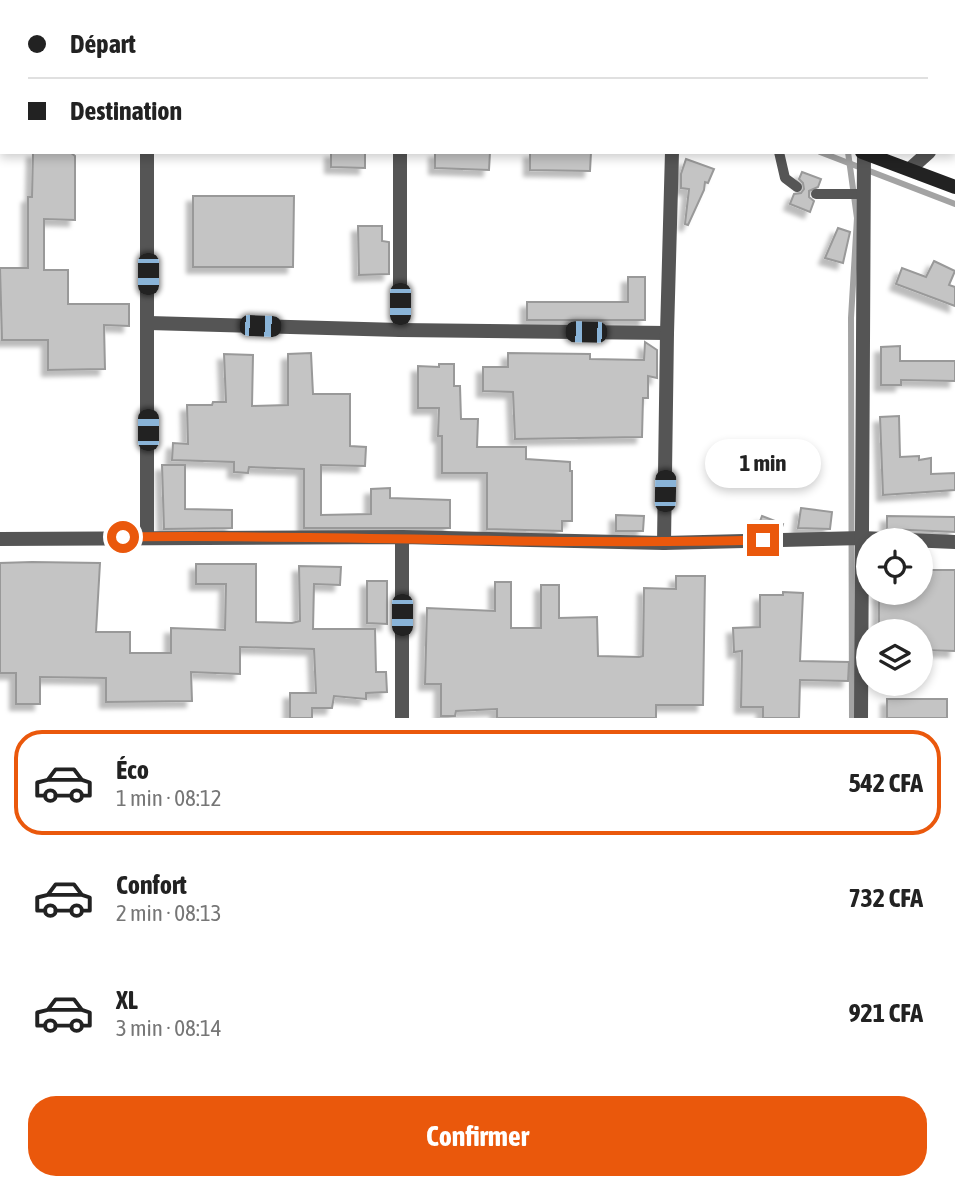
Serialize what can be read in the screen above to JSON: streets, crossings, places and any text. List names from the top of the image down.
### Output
{
  "page": {
    "banner": ["Départ", "Destination"],
    "bubble": "1 min",
    "list": [
      {
        "name": "Éco",
        "note": "1 min · 08:12",
        "value": "542 CFA"
      },
      {
        "name": "Confort",
        "note": "2 min · 08:13",
        "value": "732 CFA"
      },
      {
        "name": "XL",
        "note": "3 min · 08:14",
        "value": "921 CFA"
      }
    ],
    "buttons": "Confirmer"
  }
}
